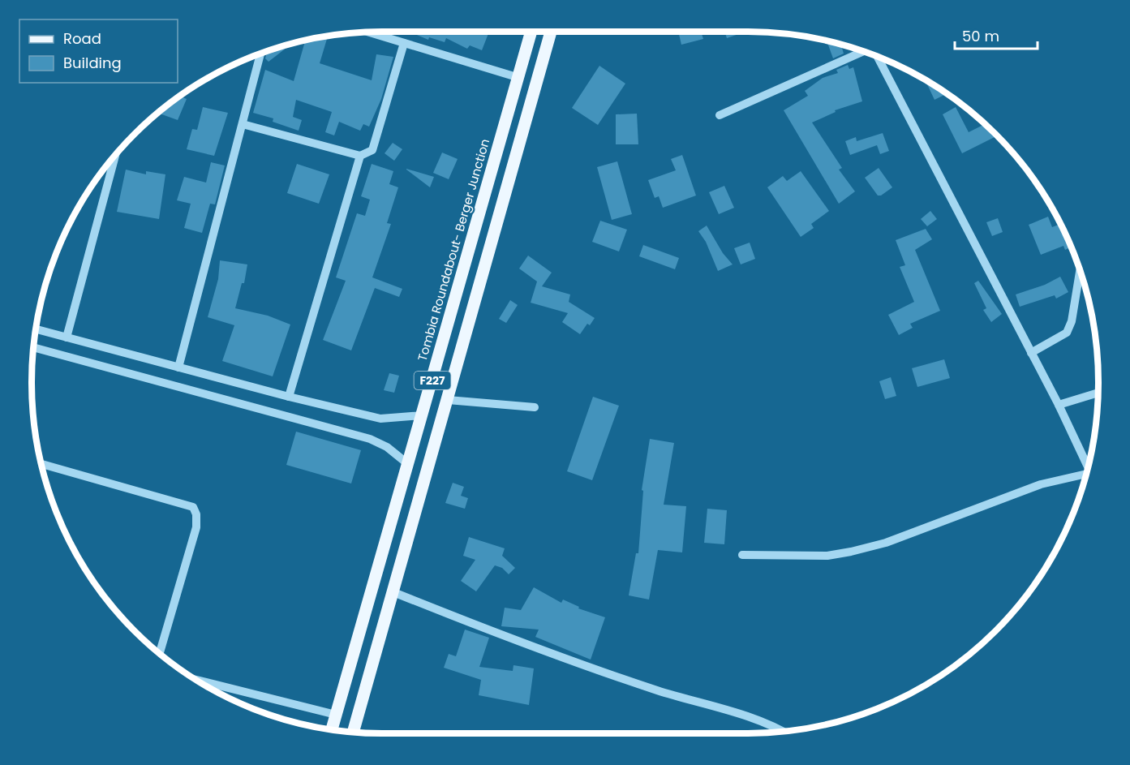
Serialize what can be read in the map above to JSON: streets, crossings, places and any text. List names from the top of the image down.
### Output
{
  "streets": {
    "main road": ["Tombia Roundabout- Berger Junction", "F227"]
  },
  "legend": ["Road", "Building"],
  "scale_bar": "50 m"
}
